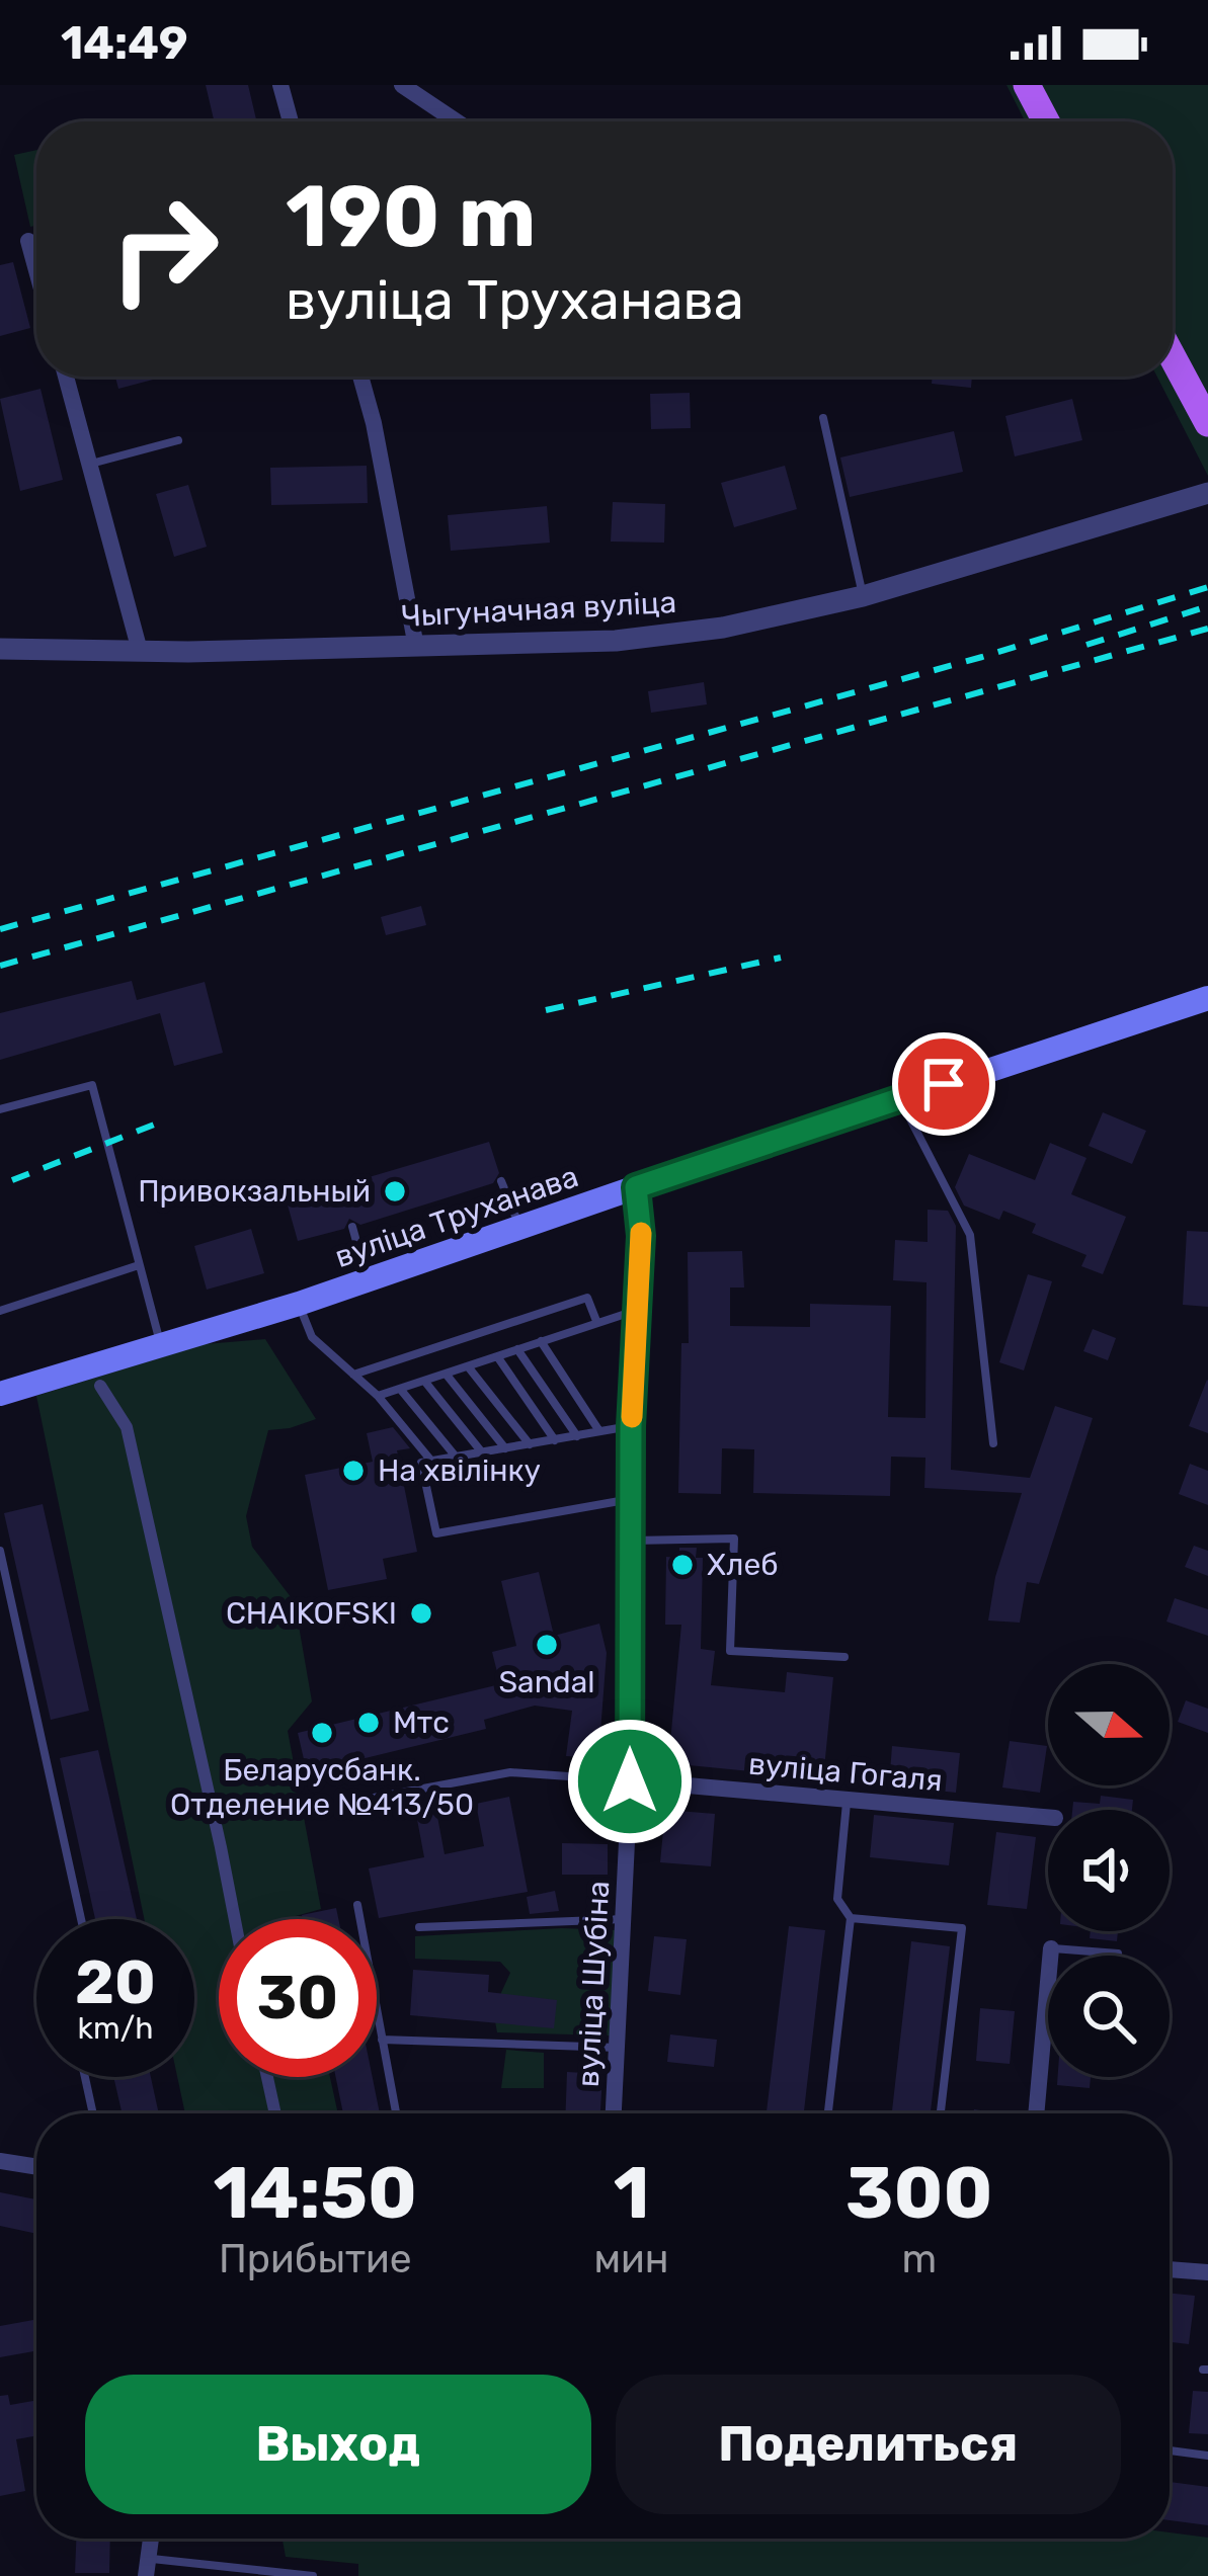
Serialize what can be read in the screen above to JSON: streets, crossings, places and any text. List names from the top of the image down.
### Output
{
  "streets": {
    "main road": ["вуліца Труханава"],
    "street": ["Чыгуначная вуліца", "вуліца Гогаля", "вуліца Шубіна"]
  },
  "crossings": [
    ["вуліца Труханава", "вуліца Шубіна"],
    ["вуліца Гогаля", "вуліца Шубіна"]
  ],
  "places": [
    "Привокзальный",
    "На хвілінку",
    "Хлеб",
    "CHAIKOFSKI",
    "Sandal",
    "Мтс",
    "Беларусбанк. Отделение №413/50"
  ],
  "north": "right",
  "page": {
    "status": "14:49",
    "turn": ["190 m", "вуліца Труханава"],
    "speed": "20 km/h",
    "limit": "30",
    "eta": [
      "14:50",
      "Прибытие",
      "1",
      "мин",
      "300",
      "m"
    ],
    "buttons": ["Выход", "Поделиться"]
  }
}
